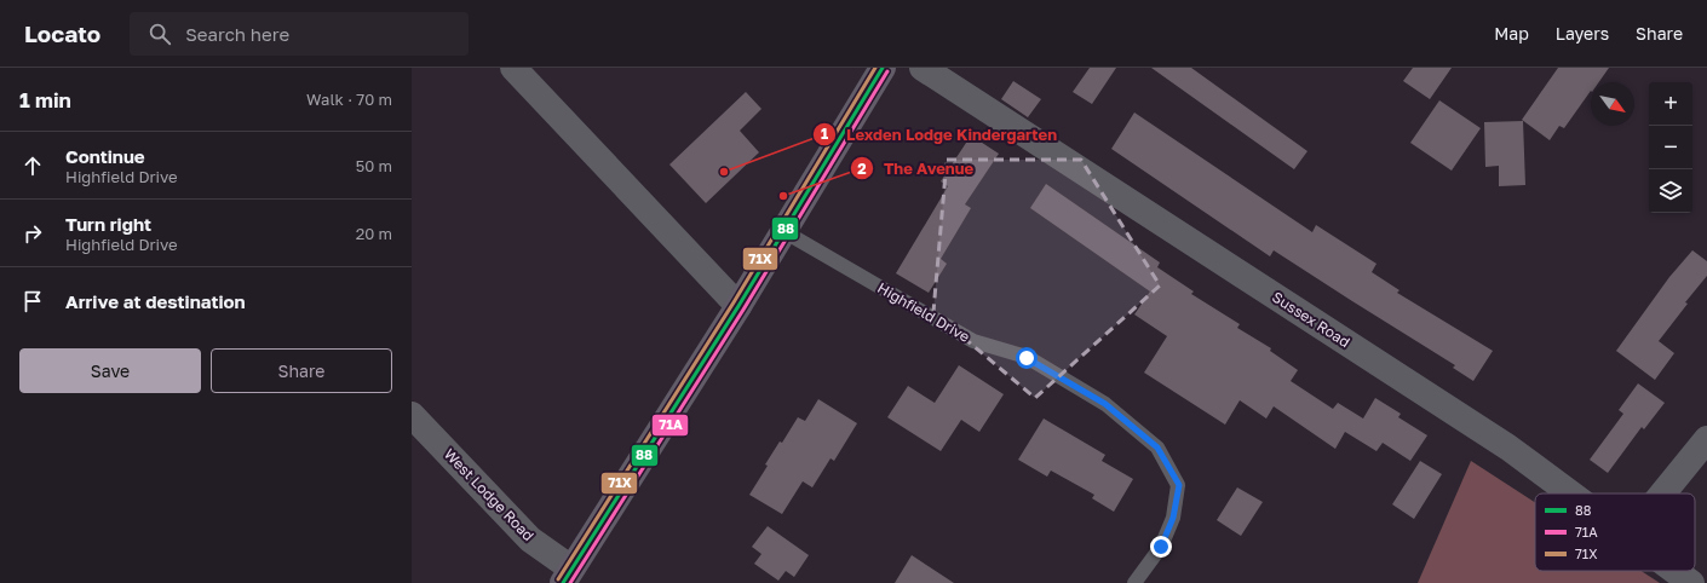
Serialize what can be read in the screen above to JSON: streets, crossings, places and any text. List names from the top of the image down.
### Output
{
  "streets": {
    "street": ["Sussex Road", "West Lodge Road"],
    "lane": ["Highfield Drive"]
  },
  "places": ["Lexden Lodge Kindergarten", "The Avenue"],
  "lines": ["transit line 88", "transit line 71X", "transit line 71A"],
  "legend": ["88", "71A", "71X"],
  "north": "bottom right",
  "page": {
    "header": "Locato",
    "search": "Search here",
    "nav": ["Map", "Layers", "Share"],
    "heading": ["1 min", "Walk · 70 m"],
    "map_buttons": ["+", "−"],
    "list": [
      ["Continue", "Highfield Drive", "50 m"],
      ["Turn right", "Highfield Drive", "20 m"],
      "Arrive at destination"
    ],
    "buttons": ["Save", "Share"]
  }
}
